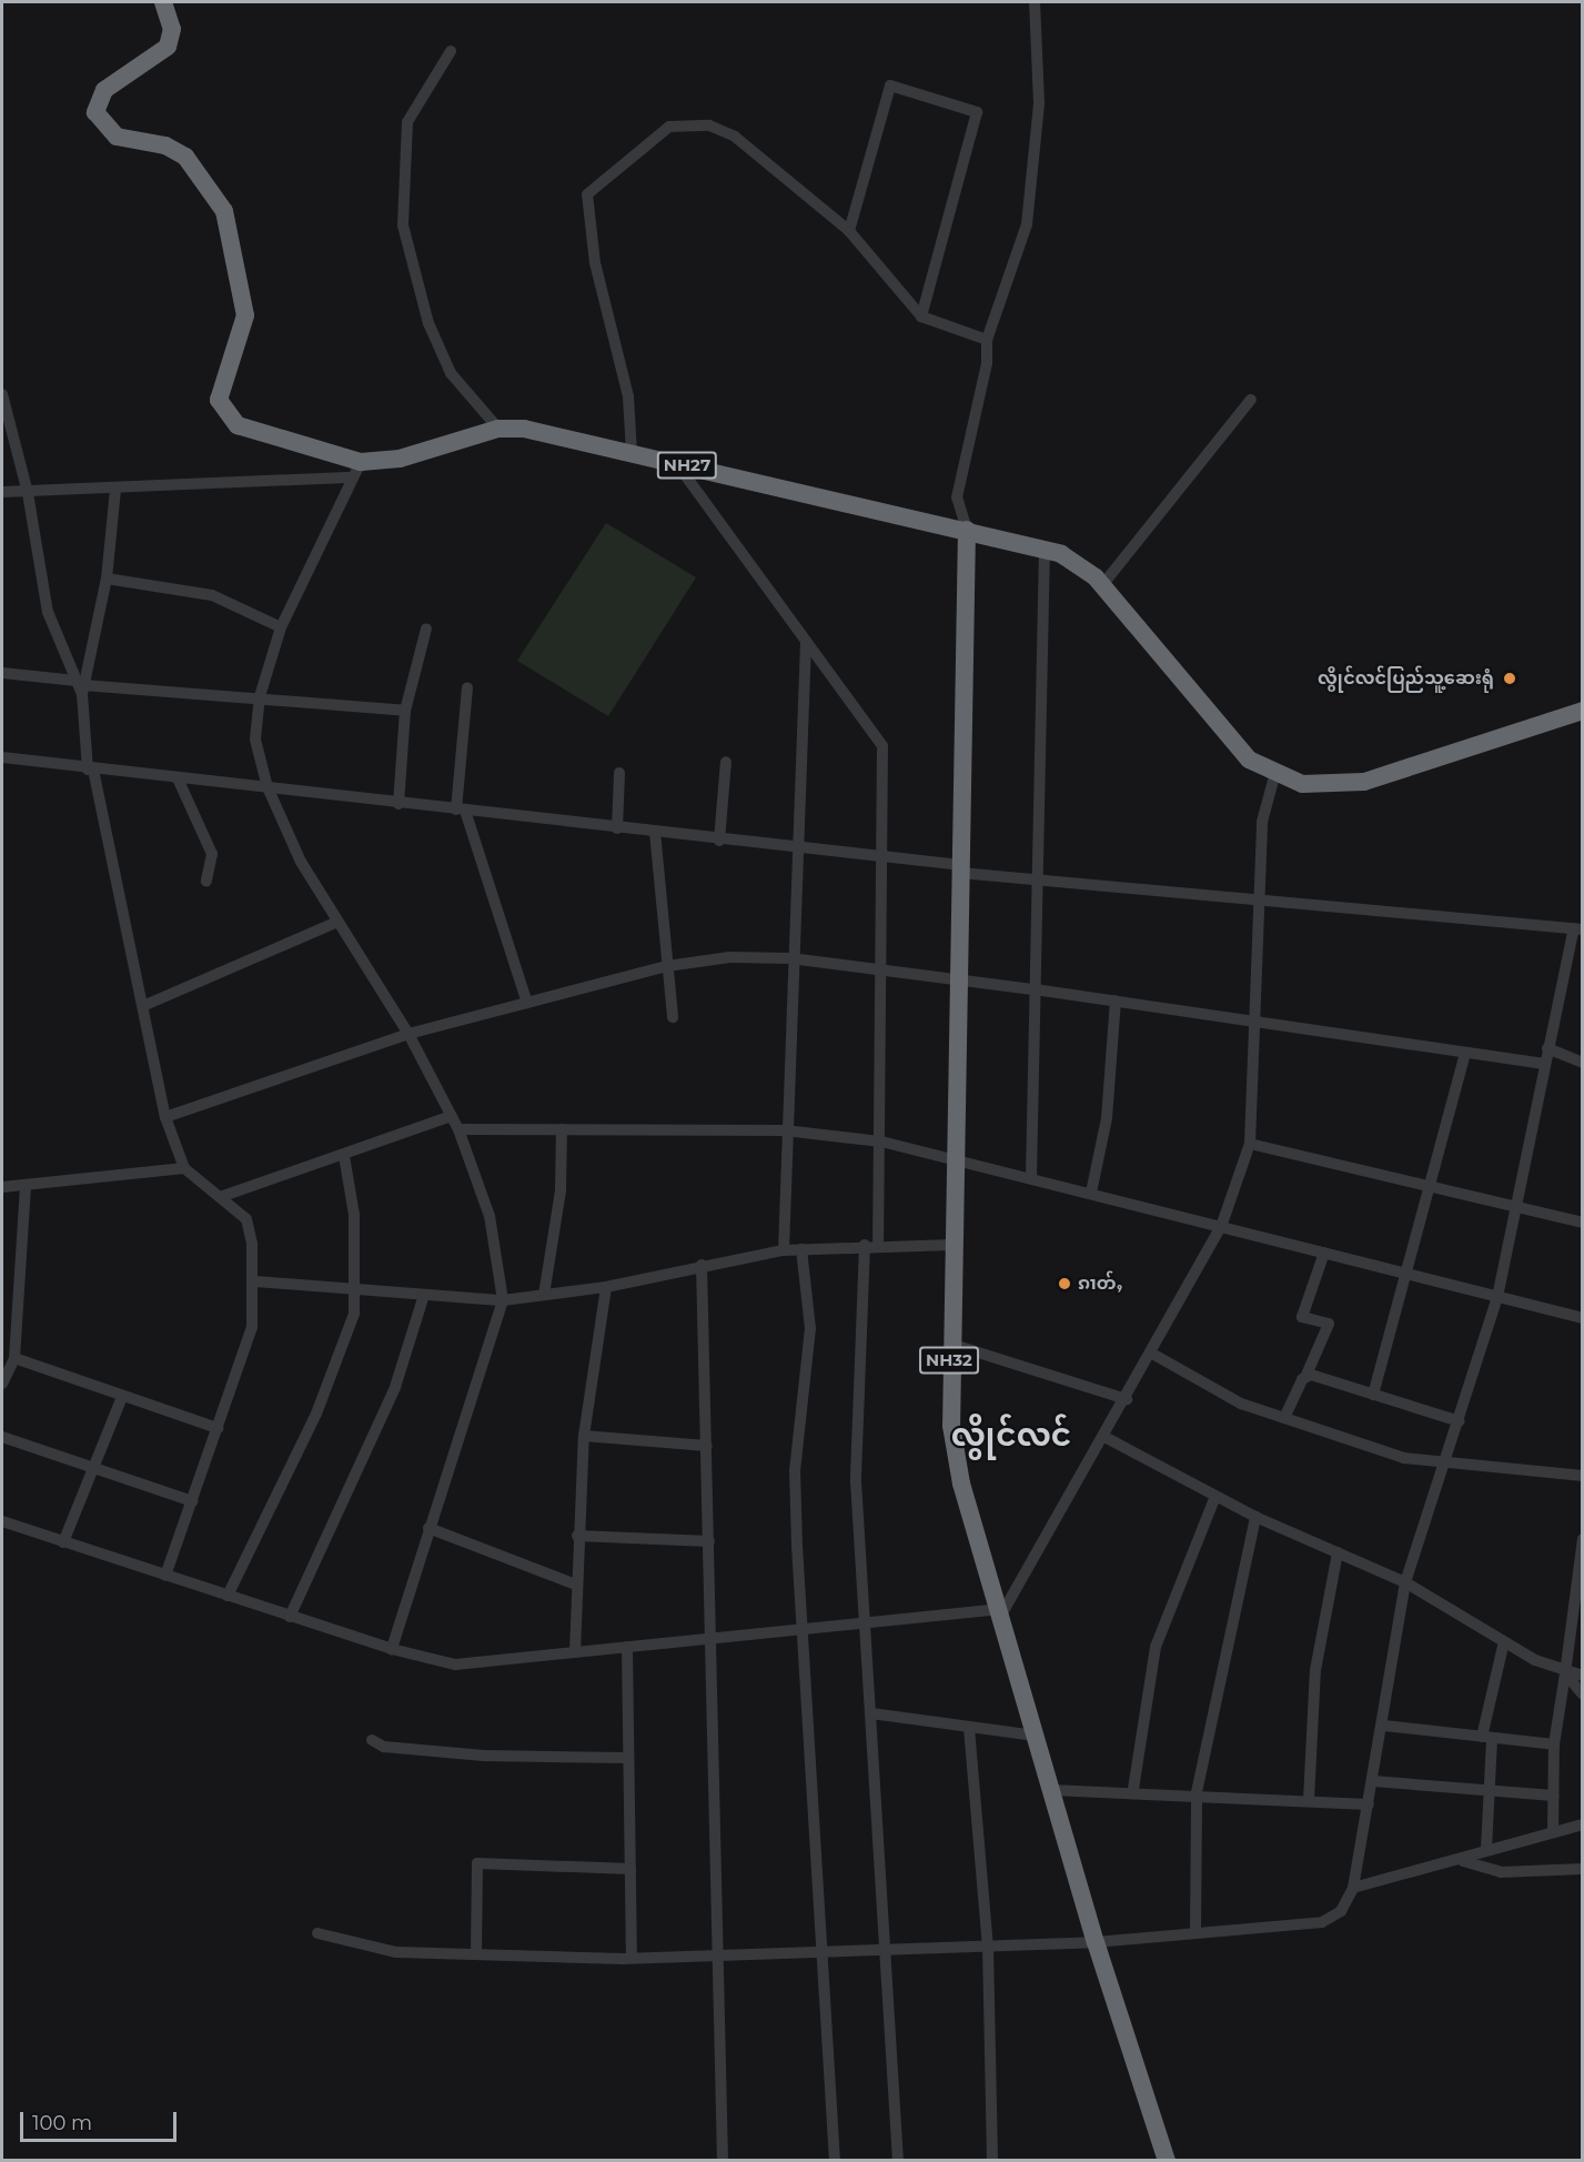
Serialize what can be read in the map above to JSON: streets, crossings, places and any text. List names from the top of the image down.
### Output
{
  "streets": {
    "highway": ["NH27", "NH32"]
  },
  "crossings": [
    ["NH27", "NH32"]
  ],
  "districts": ["လွိုင်လင်"],
  "places": ["လွိုင်လင်ပြည်သူ့ဆေးရုံ", "ၵၢတ်ႇ"],
  "scale_bar": "100 m"
}
